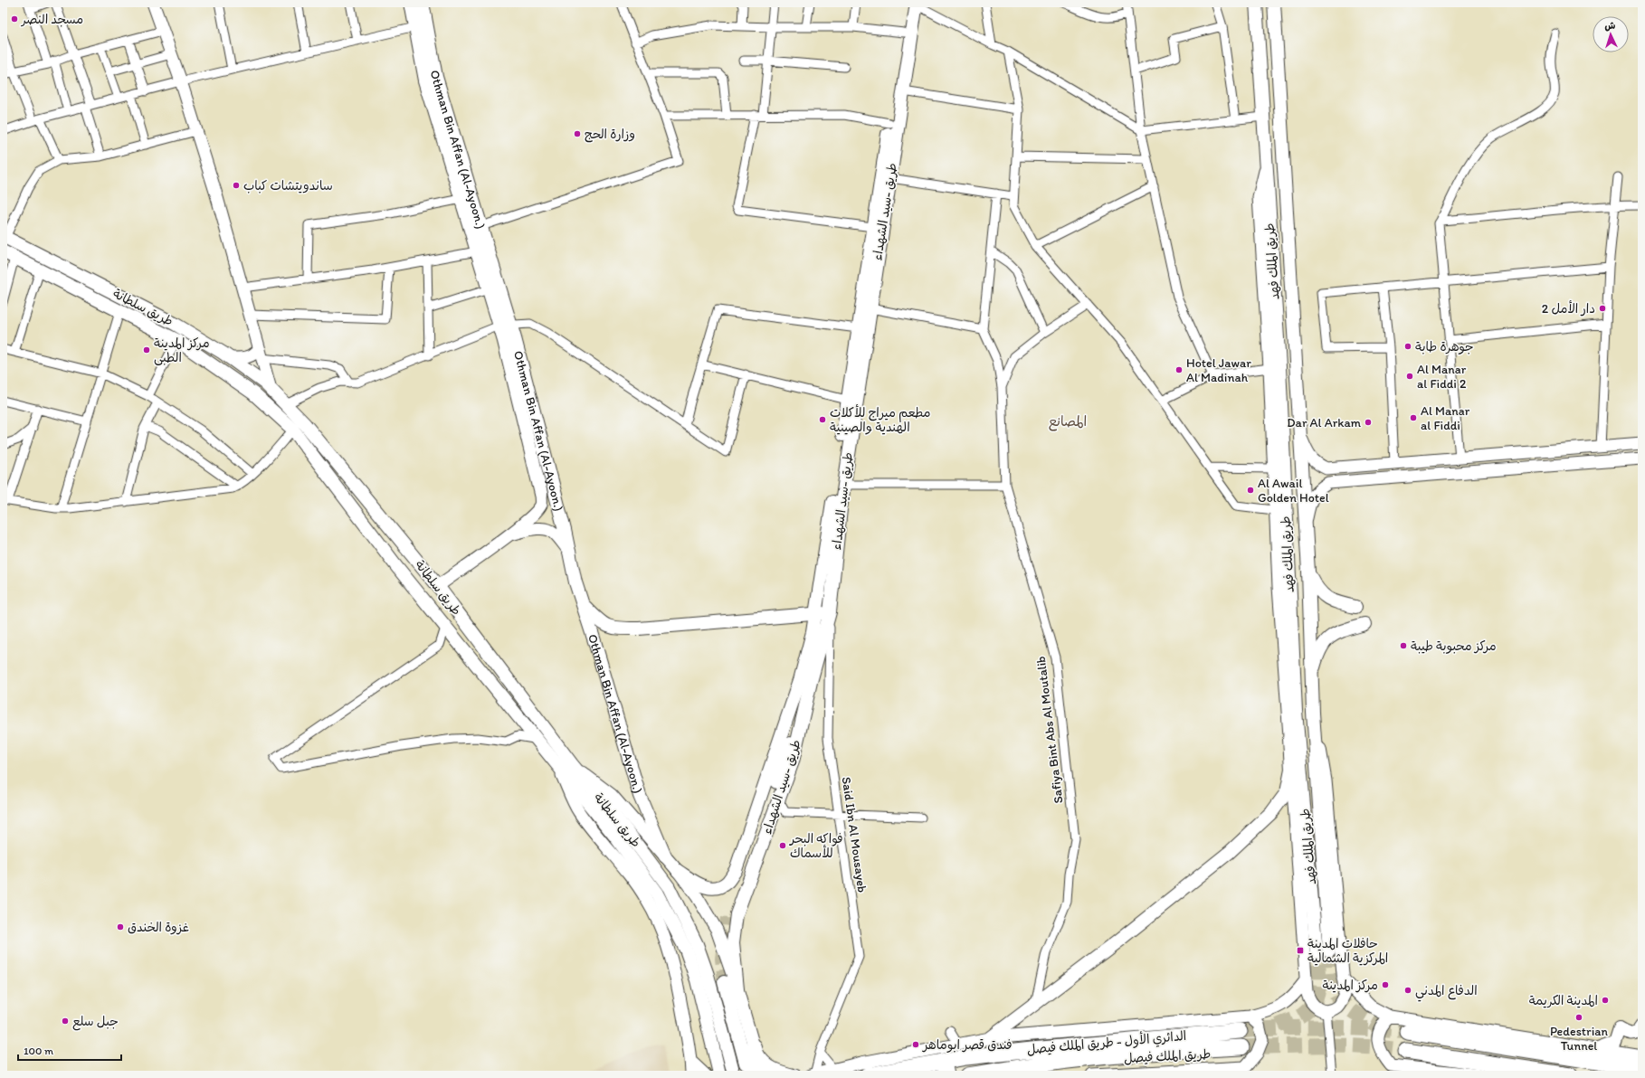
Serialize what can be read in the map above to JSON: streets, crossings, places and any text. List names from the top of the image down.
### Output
{
  "streets": {
    "highway": ["الدائري الأول - طريق الملك فيصل"],
    "main road": [
      "Othman Bin Affan (Al-Ayoon.)",
      "طريق -سيد الشهداء",
      "طريق الملك فهد",
      "طريق سلطانة",
      "طريق الملك فيصل"
    ],
    "street": ["Safiya Bint Abs Al Moutalib", "Said Ibn Al Mousayeb"]
  },
  "crossings": [
    ["طريق -سيد الشهداء", "Said Ibn Al Mousayeb"]
  ],
  "districts": ["المصانع"],
  "places": {
    "other": [
      "مسجد النصر",
      "وزارة الحج",
      "ساندويتشات كباب",
      "دار الأمل 2",
      "جوهرة طابة",
      "مرکز المدینة الطبی",
      "Hotel Jawar Al Madinah",
      "Al Manar al Fiddi 2",
      "Al Manar al Fiddi",
      "مطعم ميراج للأكلات الهندية والصينية",
      "Dar Al Arkam",
      "Al Awail Golden Hotel",
      "مركز محبوبة طيبة",
      "فواكه البحر للأسماك",
      "غزوة الخندق",
      "مركز المدينة",
      "الدفاع المدني",
      "المدينة الكريمة",
      "Pedestrian Tunnel",
      "جبل سلع",
      "فندق قصر ابوماهر"
    ],
    "transit": ["حافلات المدينة المركزية الشمالية"]
  },
  "scale_bar": "100 m",
  "north": "top"
}
